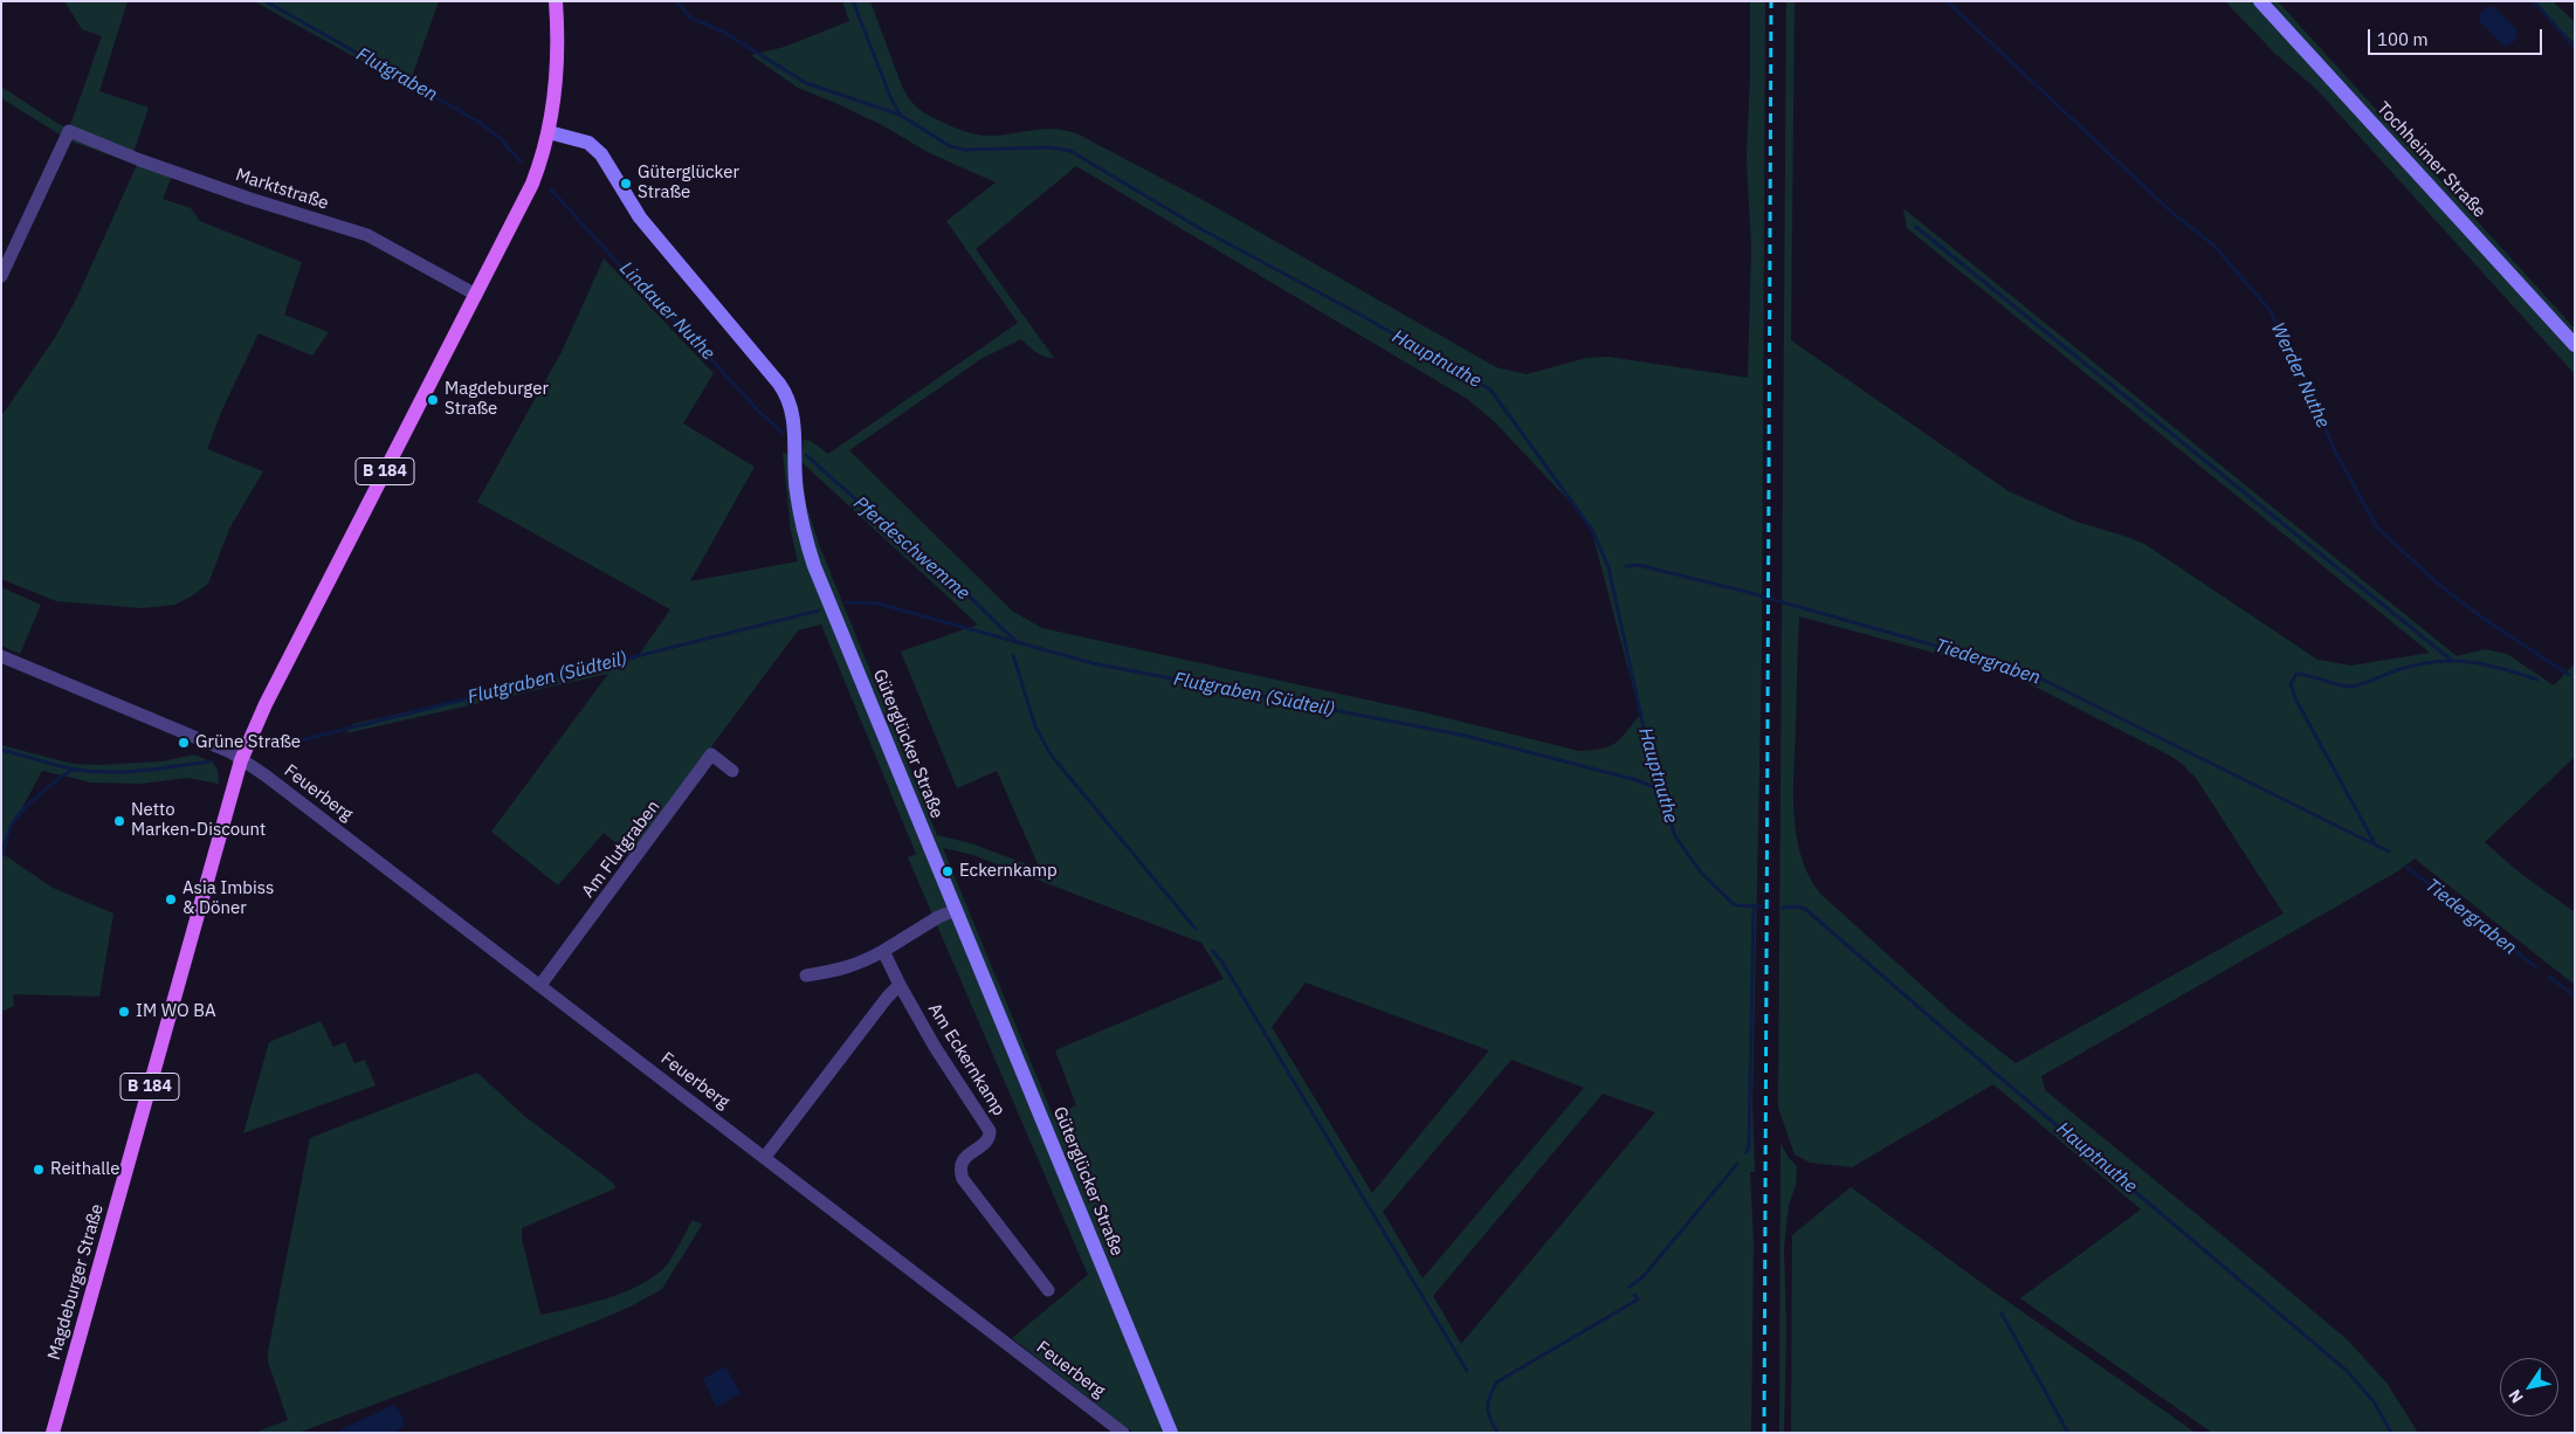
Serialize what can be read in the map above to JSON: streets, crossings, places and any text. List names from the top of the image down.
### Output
{
  "streets": {
    "main road": ["B 184", "Magdeburger Straße"],
    "street": [
      "Tochheimer Straße",
      "Marktstraße",
      "Güterglücker Straße",
      "Feuerberg",
      "Am Flutgraben",
      "Am Eckernkamp"
    ]
  },
  "crossings": [
    ["Marktstraße", "Magdeburger Straße"],
    ["Güterglücker Straße", "Magdeburger Straße"],
    ["Feuerberg", "Am Flutgraben"],
    ["Feuerberg", "Magdeburger Straße"]
  ],
  "water": [
    "Flutgraben",
    "Lindauer Nuthe",
    "Hauptnuthe",
    "Werder Nuthe",
    "Pferdeschwemme",
    "Tiedergraben",
    "Flutgraben (Südteil)"
  ],
  "places": [
    "Güterglücker Straße",
    "Magdeburger Straße",
    "Grüne Straße",
    "Netto Marken-Discount",
    "Eckernkamp",
    "Asia Imbiss & Döner",
    "IM WO BA",
    "Reithalle"
  ],
  "scale_bar": "100 m",
  "north": "bottom left"
}
